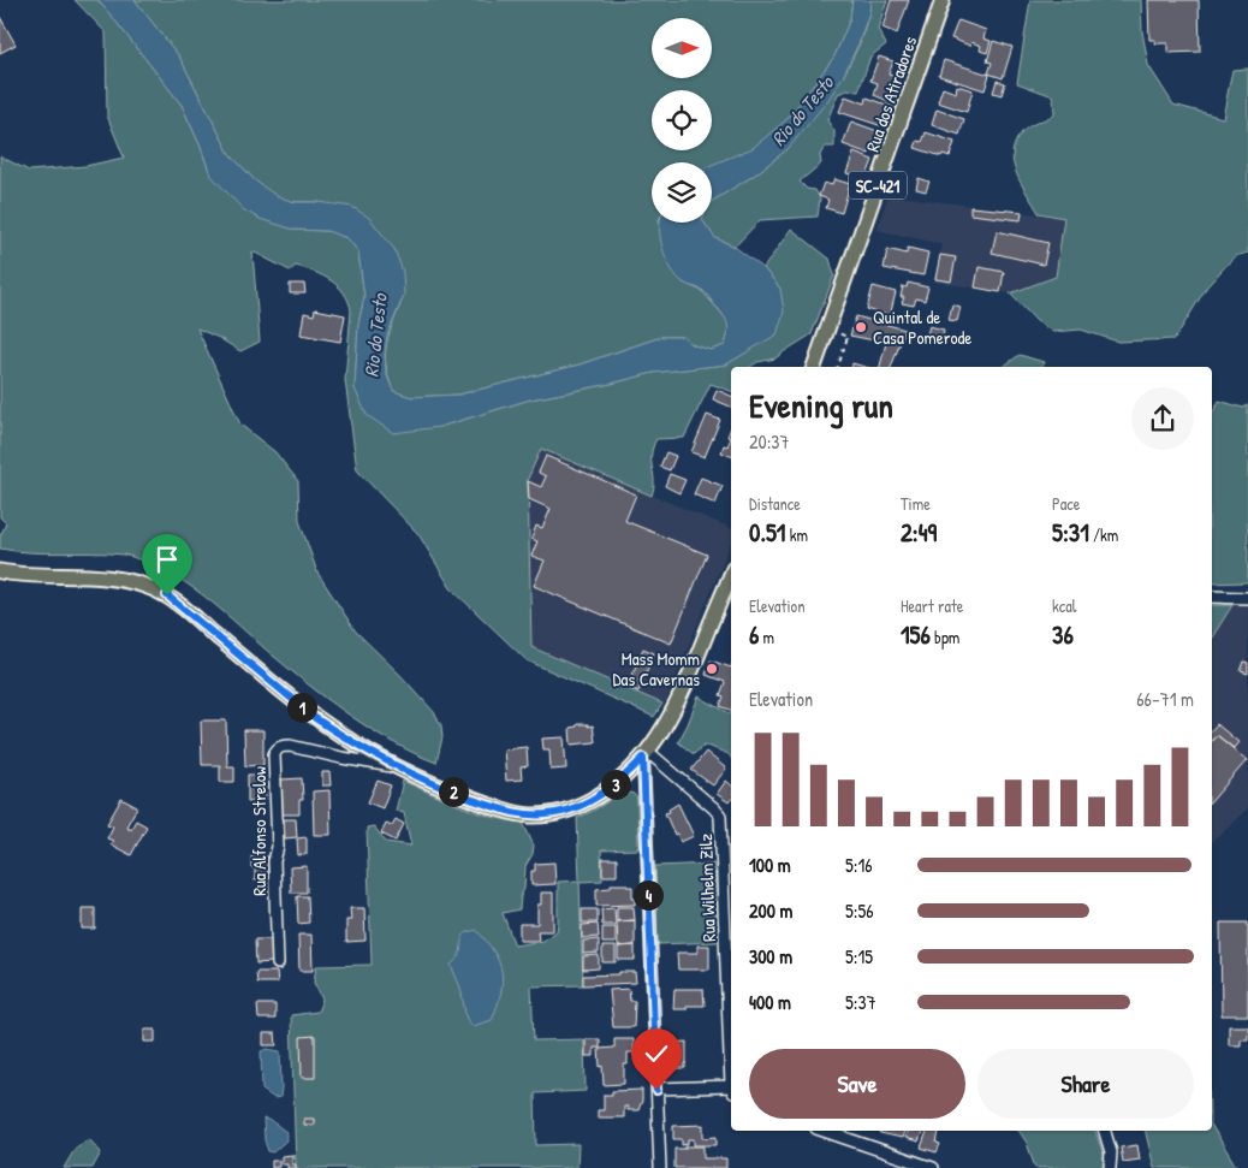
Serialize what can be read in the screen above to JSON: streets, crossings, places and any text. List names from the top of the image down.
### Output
{
  "streets": {
    "main road": ["Rua dos Atiradores", "SC-421"],
    "street": ["Rua Alfonso Strelow", "Rua Wilhelm Zilz"]
  },
  "water": ["Rio do Testo"],
  "places": ["Quintal de Casa Pomerode", "Mass Momm Das Cavernas"],
  "north": "right",
  "page": {
    "heading": ["Evening run", "20:37"],
    "stats": [
      ["Distance", "0.51 km"],
      ["Time", "2:49"],
      ["Pace", "5:31 /km"],
      ["Elevation", "6 m"],
      ["Heart rate", "156 bpm"],
      ["kcal", "36"]
    ],
    "chart": ["Elevation", "66–71 m"],
    "pins": [
      "1",
      "3",
      "2",
      "4"
    ],
    "list": [
      {
        "name": "100 m",
        "note": "5:16"
      },
      {
        "name": "200 m",
        "note": "5:56"
      },
      {
        "name": "300 m",
        "note": "5:15"
      },
      {
        "name": "400 m",
        "note": "5:37"
      }
    ],
    "buttons": ["Save", "Share"]
  }
}
